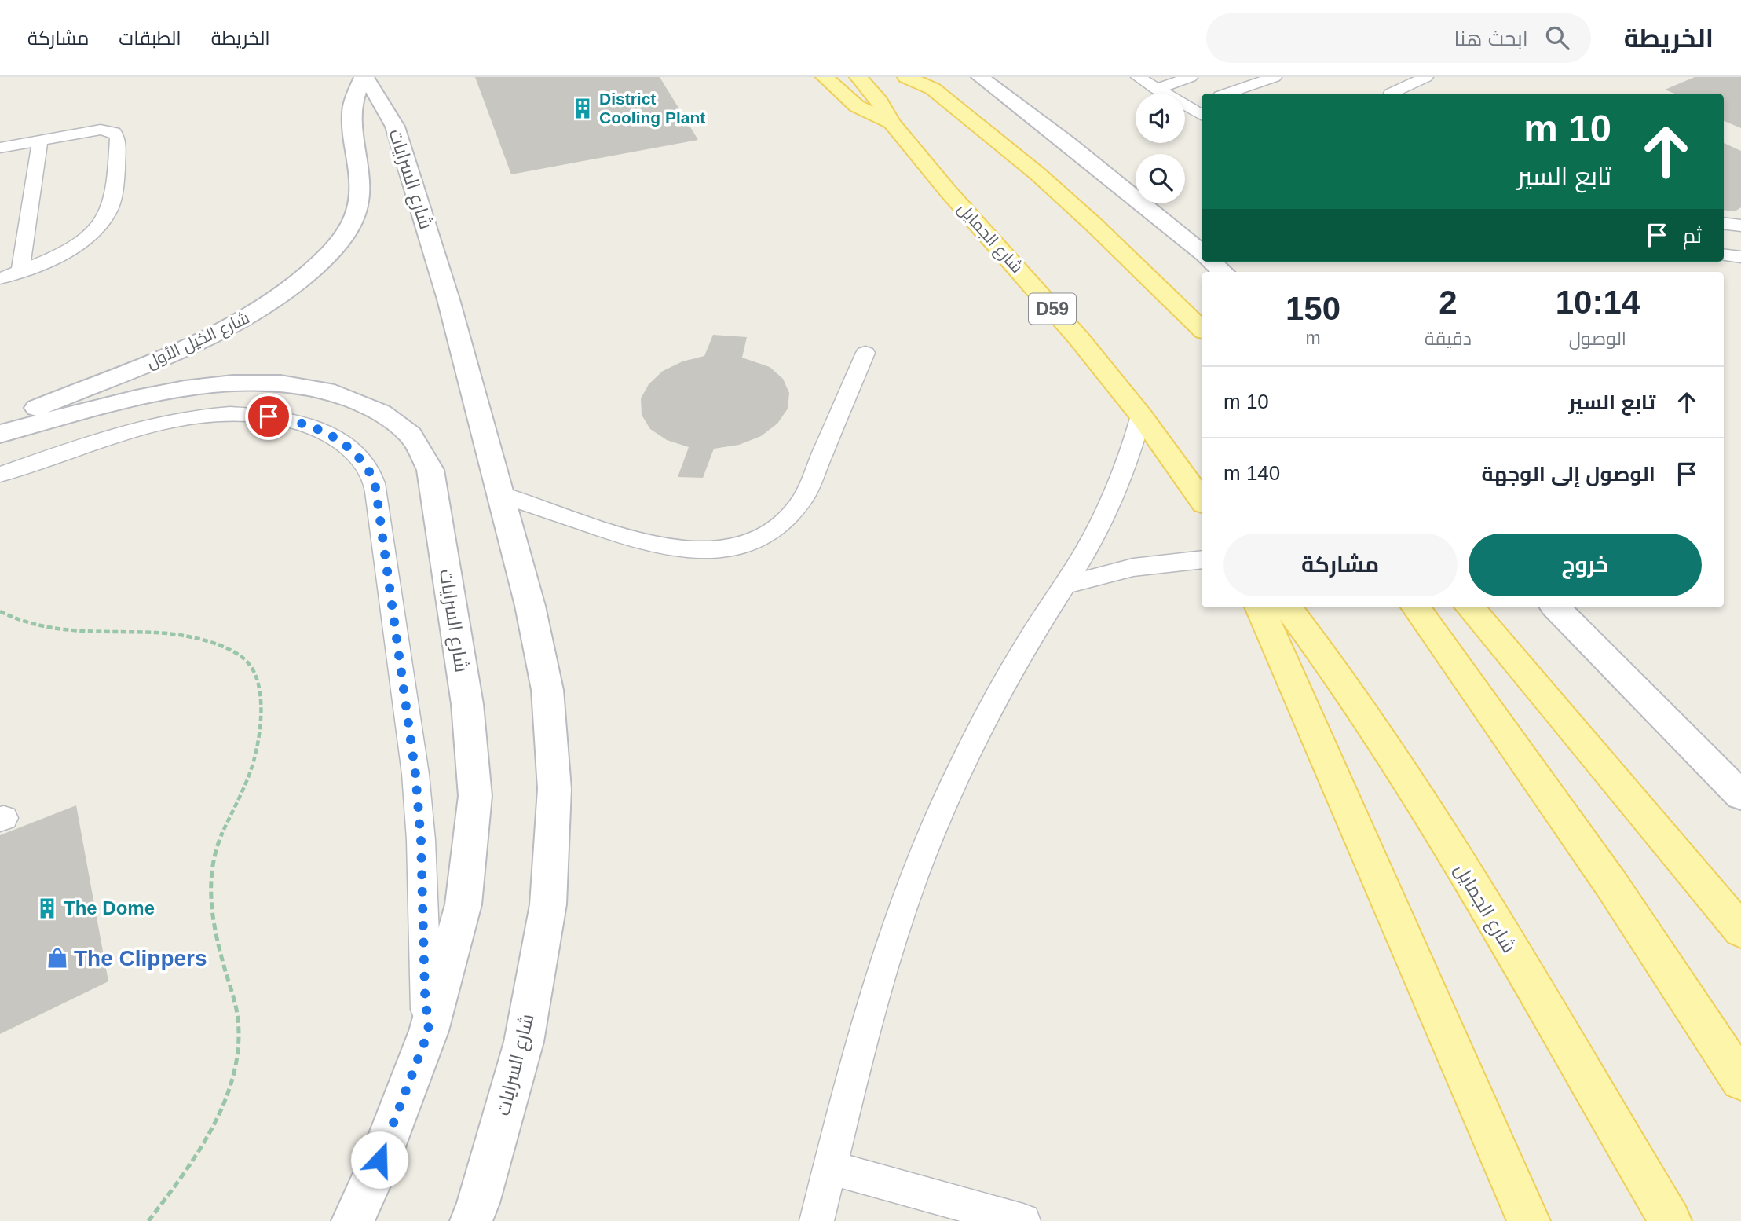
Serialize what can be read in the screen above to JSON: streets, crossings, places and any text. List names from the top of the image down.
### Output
{
  "streets": {
    "main road": [
      "شارع السرايات",
      "شارع الجمايل",
      "D59",
      "شارع الخيل الأول"
    ]
  },
  "crossings": [
    ["شارع السرايات", "شارع الخيل الأول"]
  ],
  "places": {
    "building": ["District Cooling Plant", "The Dome"],
    "shop": ["The Clippers"]
  },
  "page": {
    "header": "الخريطة",
    "search": "ابحث هنا",
    "nav": ["الخريطة", "الطبقات", "مشاركة"],
    "turn": ["10 m", "تابع السير"],
    "then": "ثم",
    "eta": [
      "10:14",
      "الوصول",
      "2",
      "دقيقة",
      "150",
      "m"
    ],
    "list": [
      {
        "name": "تابع السير",
        "value": "10 m"
      },
      {
        "name": "الوصول إلى الوجهة",
        "value": "140 m"
      }
    ],
    "buttons": ["خروج", "مشاركة"]
  }
}
